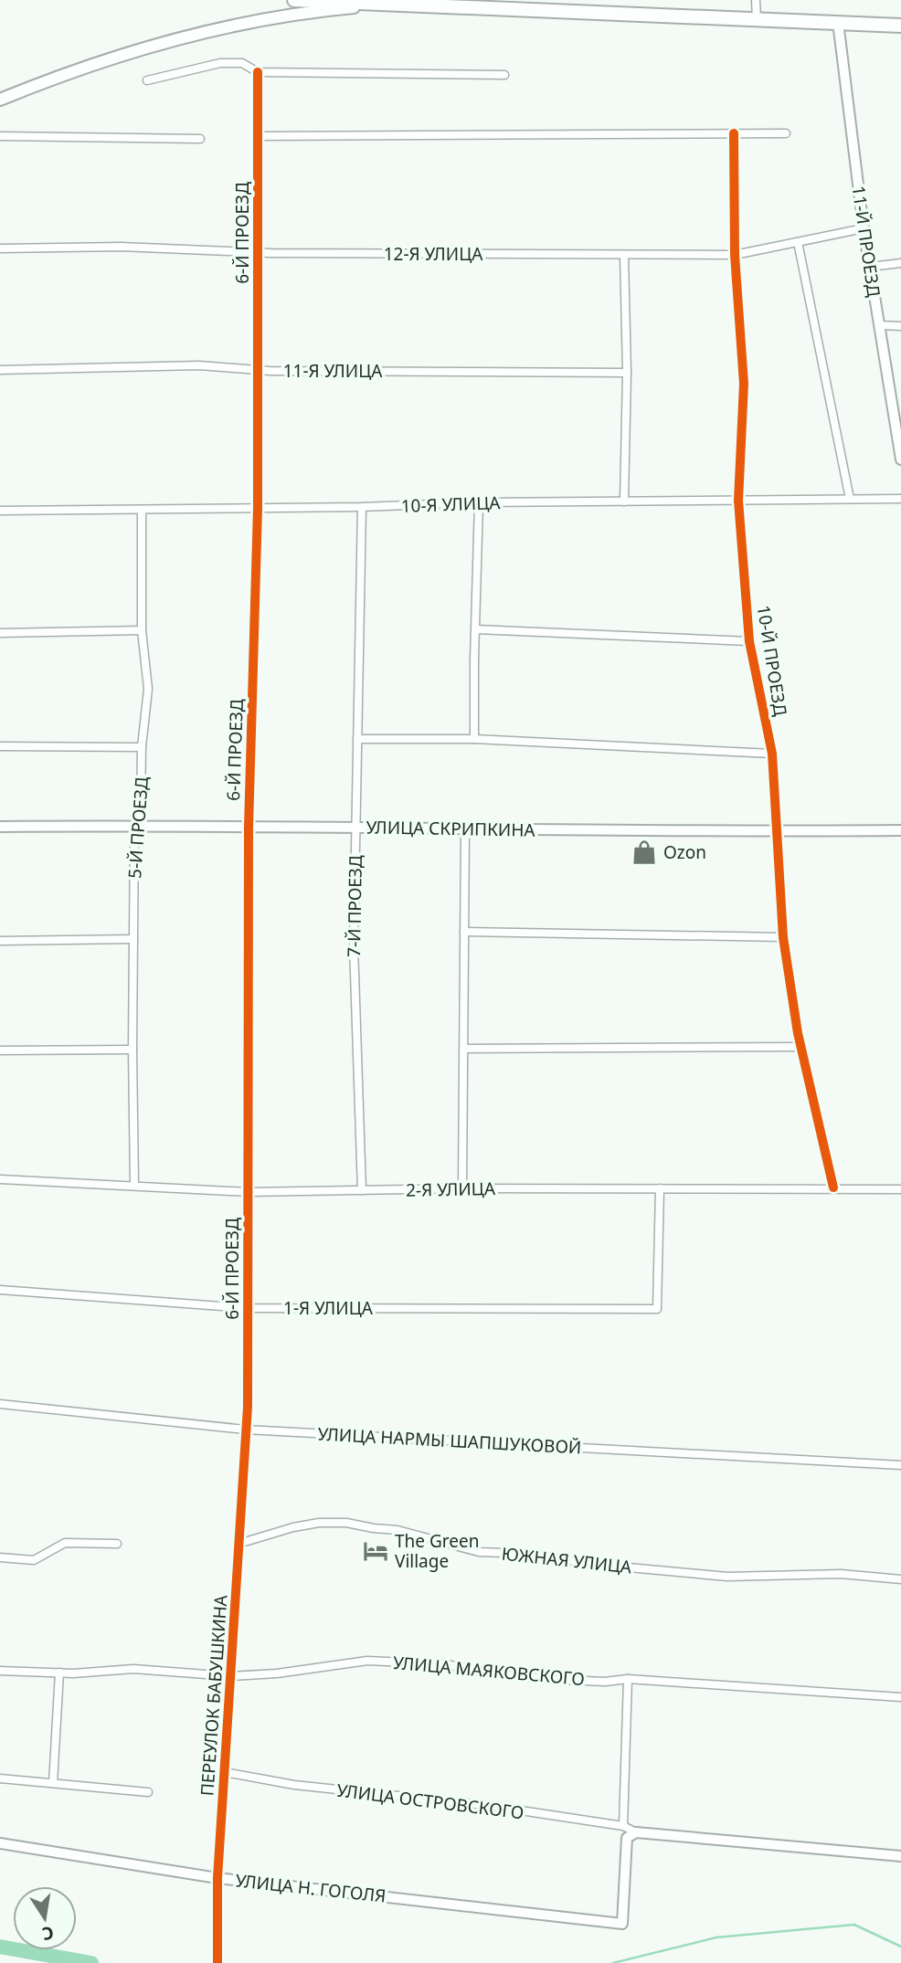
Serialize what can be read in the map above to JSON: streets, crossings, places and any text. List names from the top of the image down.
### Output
{
  "streets": {
    "street": [
      "6-Й ПРОЕЗД",
      "11-Й ПРОЕЗД",
      "12-Я УЛИЦА",
      "11-Я УЛИЦА",
      "10-Я УЛИЦА",
      "10-Й ПРОЕЗД",
      "5-Й ПРОЕЗД",
      "УЛИЦА СКРИПКИНА",
      "7-Й ПРОЕЗД",
      "2-Я УЛИЦА",
      "1-Я УЛИЦА",
      "УЛИЦА НАРМЫ ШАПШУКОВОЙ",
      "ЮЖНАЯ УЛИЦА",
      "УЛИЦА МАЯКОВСКОГО",
      "ПЕРЕУЛОК БАБУШКИНА",
      "УЛИЦА ОСТРОВСКОГО",
      "УЛИЦА Н. ГОГОЛЯ"
    ]
  },
  "crossings": [
    ["6-Й ПРОЕЗД", "12-Я УЛИЦА"],
    ["6-Й ПРОЕЗД", "11-Я УЛИЦА"],
    ["6-Й ПРОЕЗД", "10-Я УЛИЦА"],
    ["6-Й ПРОЕЗД", "УЛИЦА СКРИПКИНА"],
    ["6-Й ПРОЕЗД", "2-Я УЛИЦА"],
    ["6-Й ПРОЕЗД", "1-Я УЛИЦА"],
    ["6-Й ПРОЕЗД", "УЛИЦА НАРМЫ ШАПШУКОВОЙ"],
    ["6-Й ПРОЕЗД", "ПЕРЕУЛОК БАБУШКИНА"],
    ["11-Й ПРОЕЗД", "12-Я УЛИЦА"],
    ["12-Я УЛИЦА", "10-Й ПРОЕЗД"],
    ["10-Я УЛИЦА", "10-Й ПРОЕЗД"],
    ["10-Я УЛИЦА", "5-Й ПРОЕЗД"],
    ["10-Я УЛИЦА", "7-Й ПРОЕЗД"],
    ["10-Й ПРОЕЗД", "УЛИЦА СКРИПКИНА"],
    ["10-Й ПРОЕЗД", "2-Я УЛИЦА"],
    ["5-Й ПРОЕЗД", "УЛИЦА СКРИПКИНА"],
    ["5-Й ПРОЕЗД", "2-Я УЛИЦА"],
    ["УЛИЦА СКРИПКИНА", "7-Й ПРОЕЗД"],
    ["7-Й ПРОЕЗД", "2-Я УЛИЦА"],
    ["2-Я УЛИЦА", "1-Я УЛИЦА"],
    ["УЛИЦА НАРМЫ ШАПШУКОВОЙ", "ПЕРЕУЛОК БАБУШКИНА"],
    ["ЮЖНАЯ УЛИЦА", "ПЕРЕУЛОК БАБУШКИНА"],
    ["УЛИЦА МАЯКОВСКОГО", "ПЕРЕУЛОК БАБУШКИНА"],
    ["ПЕРЕУЛОК БАБУШКИНА", "УЛИЦА ОСТРОВСКОГО"],
    ["ПЕРЕУЛОК БАБУШКИНА", "УЛИЦА Н. ГОГОЛЯ"],
    ["УЛИЦА ОСТРОВСКОГО", "УЛИЦА Н. ГОГОЛЯ"]
  ],
  "places": {
    "shop": ["Ozon"],
    "hotel": ["The Green Village"]
  },
  "north": "bottom"
}
